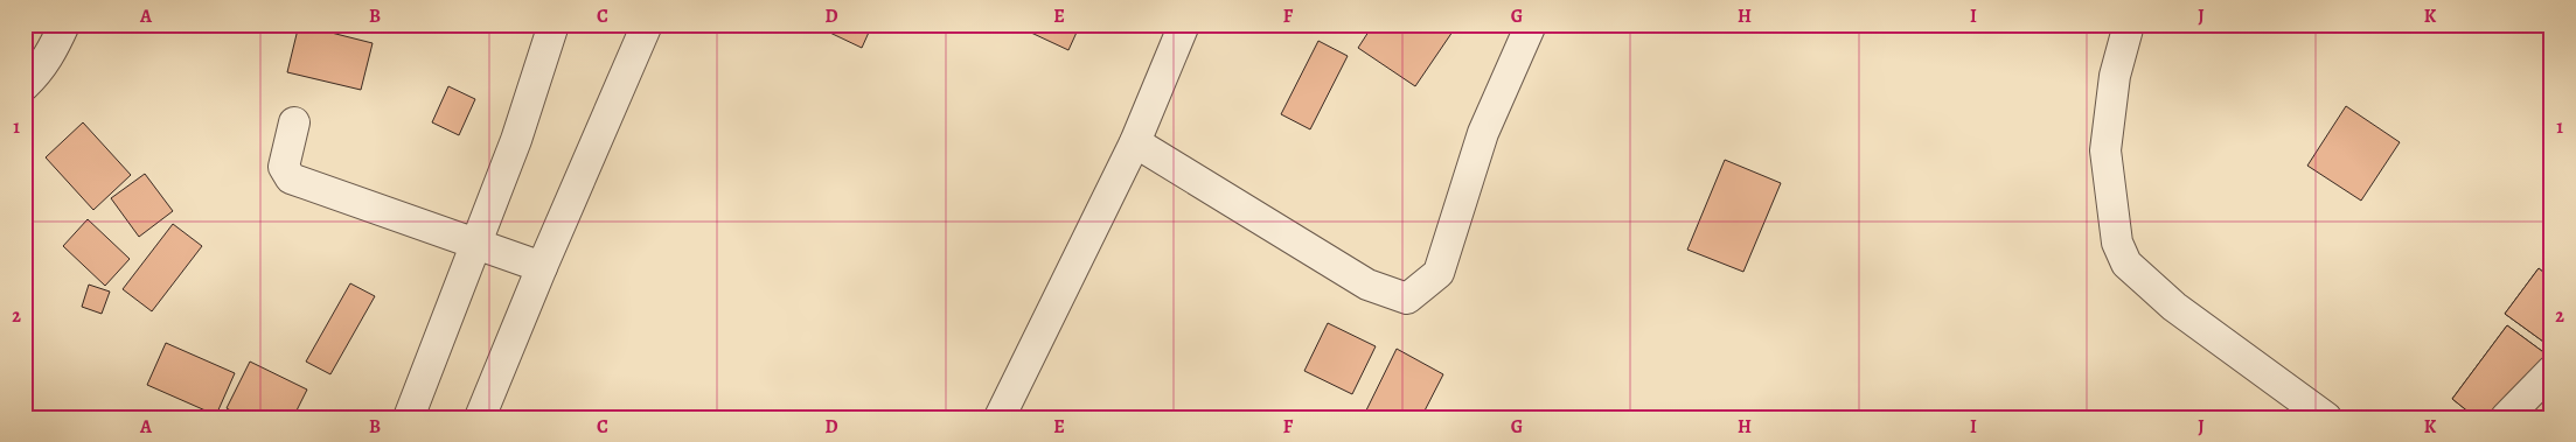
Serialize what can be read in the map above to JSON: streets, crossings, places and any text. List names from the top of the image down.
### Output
{
  "grid": {
    "columns": [
      "A",
      "B",
      "C",
      "D",
      "E",
      "F",
      "G",
      "H",
      "I",
      "J",
      "K"
    ],
    "rows": ["1", "2"]
  }
}
